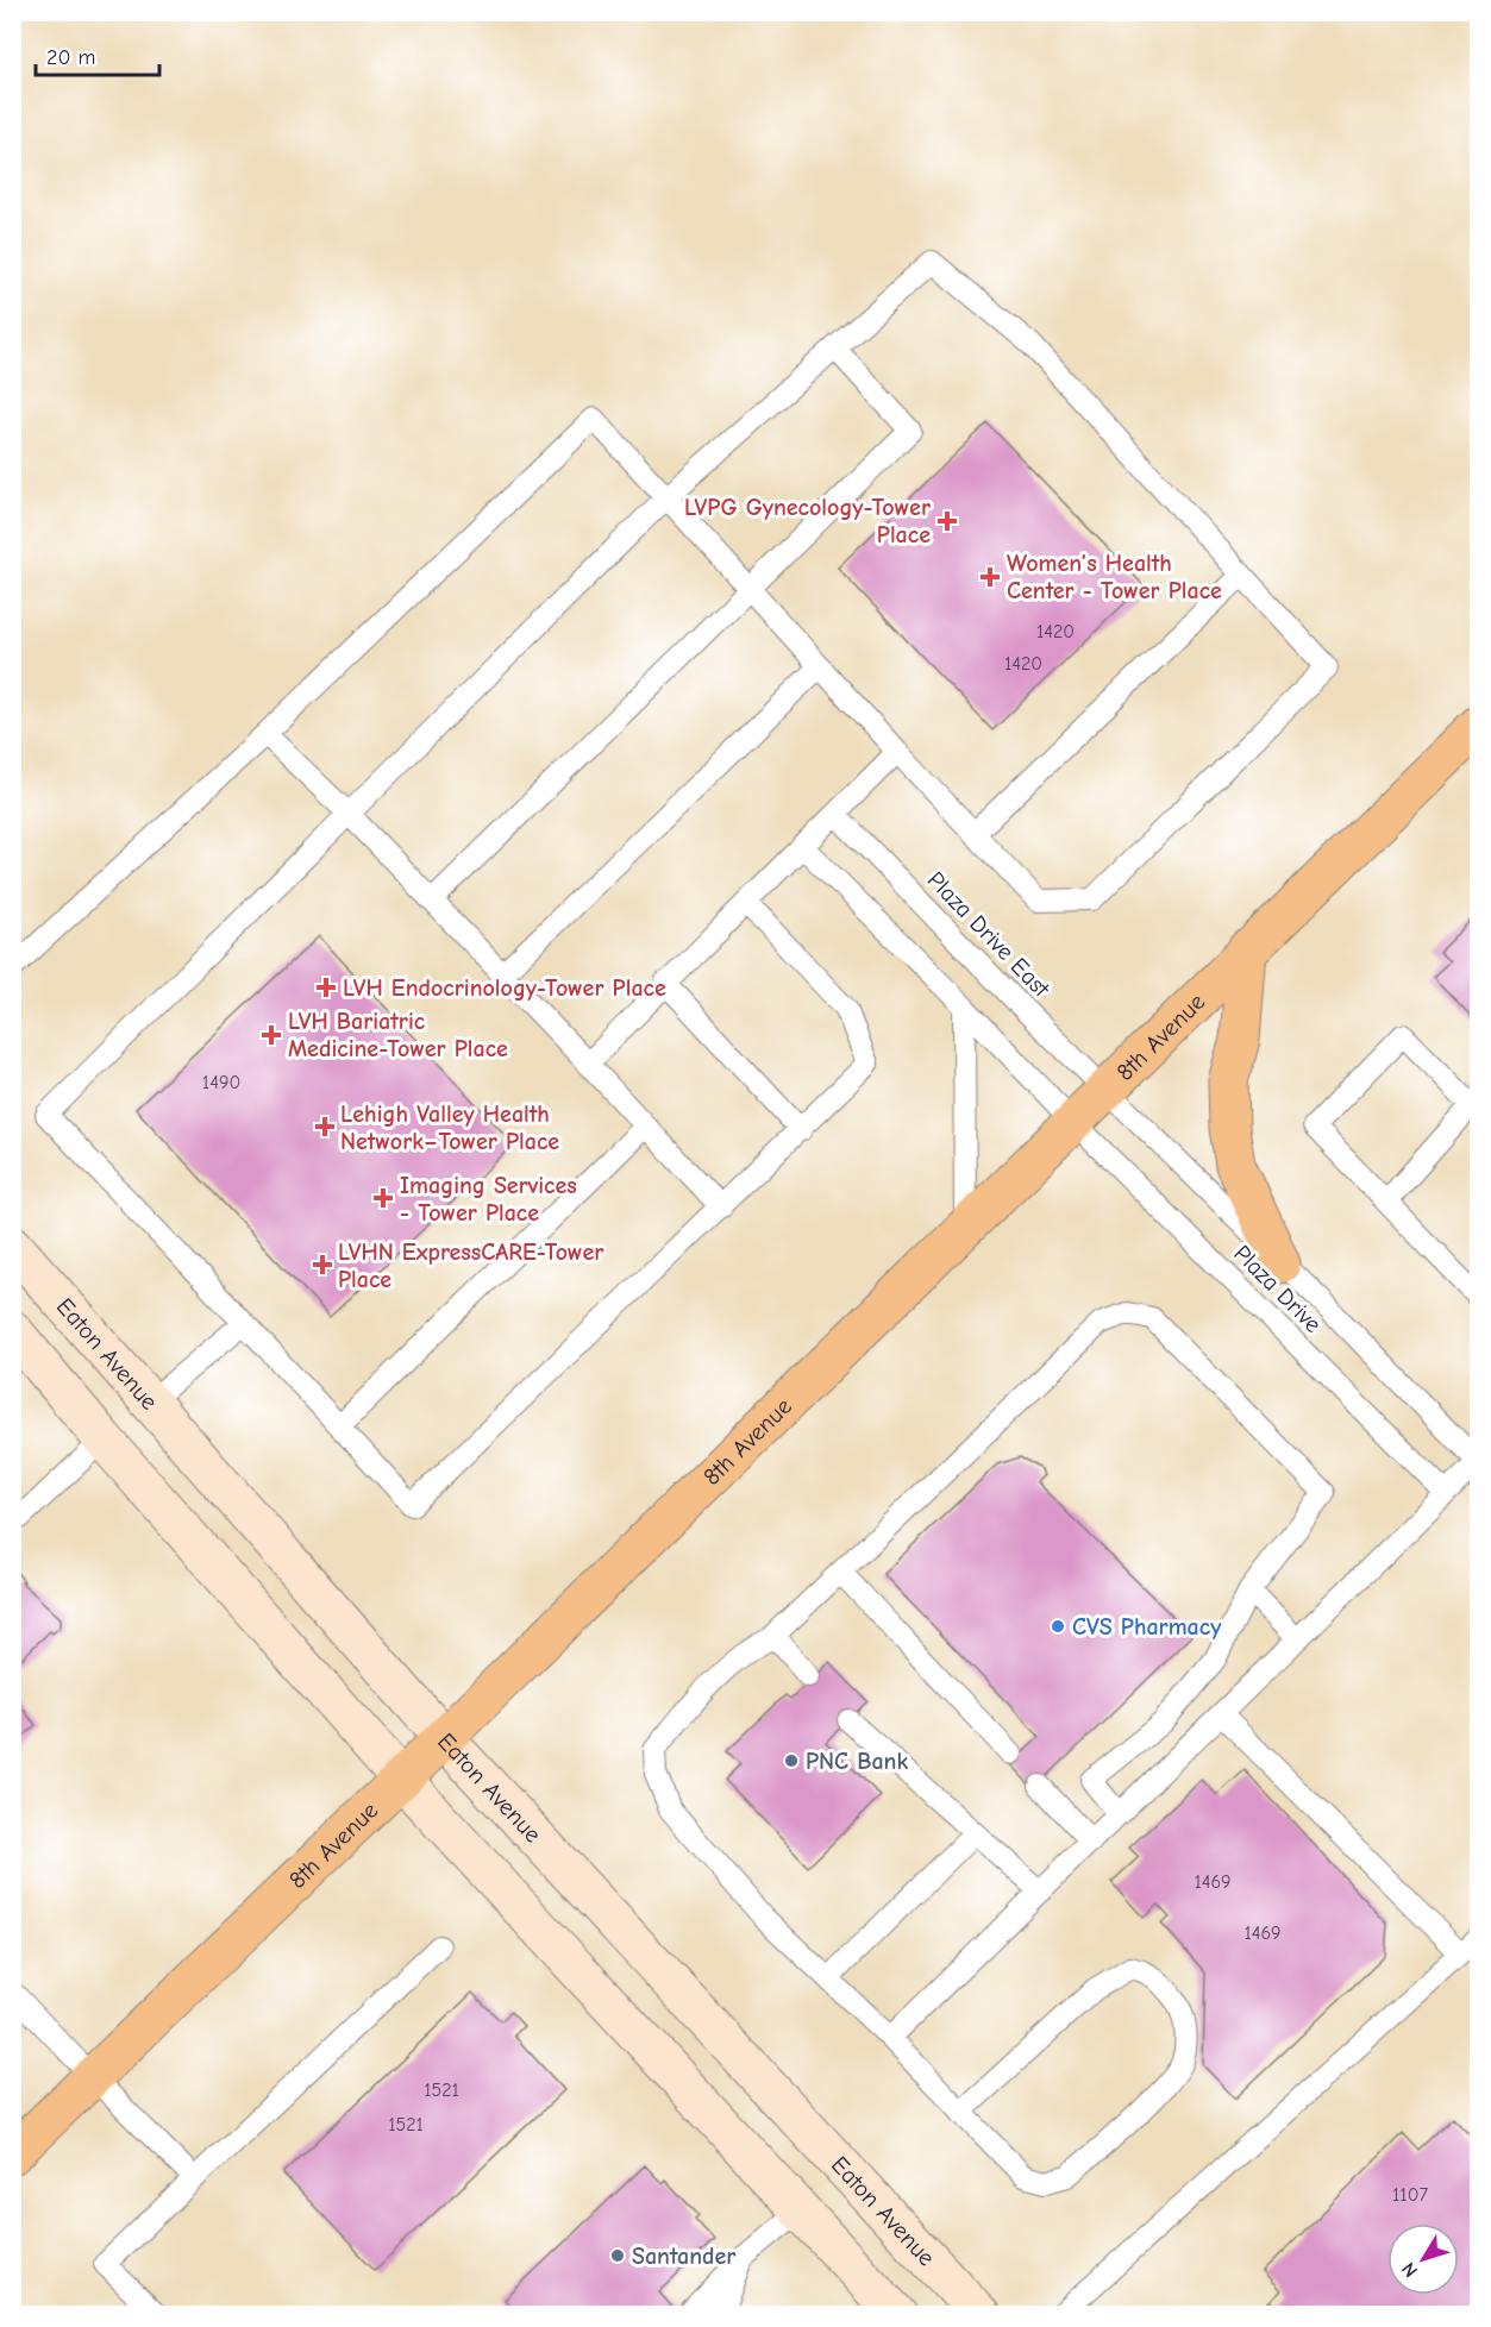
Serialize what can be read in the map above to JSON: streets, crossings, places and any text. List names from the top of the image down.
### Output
{
  "streets": {
    "main road": ["8th Avenue"],
    "street": ["Eaton Avenue"],
    "lane": ["Plaza Drive East", "Plaza Drive"]
  },
  "crossings": [
    ["Plaza Drive East", "8th Avenue"],
    ["Plaza Drive East", "Plaza Drive"],
    ["8th Avenue", "Plaza Drive"],
    ["8th Avenue", "Eaton Avenue"]
  ],
  "places": {
    "health": [
      "LVPG Gynecology-Tower Place",
      "Women’s Health Center - Tower Place",
      "LVH Endocrinology-Tower Place",
      "LVH Bariatric Medicine-Tower Place",
      "Lehigh Valley Health Network–Tower Place",
      "Imaging Services - Tower Place",
      "LVHN ExpressCARE-Tower Place"
    ],
    "other": ["CVS Pharmacy", "PNC Bank", "Santander"]
  },
  "house_numbers": [
    "1420",
    "1420",
    "1490",
    "1469",
    "1469",
    "1521",
    "1521",
    "1107"
  ],
  "scale_bar": "20 m",
  "north": "bottom left"
}
